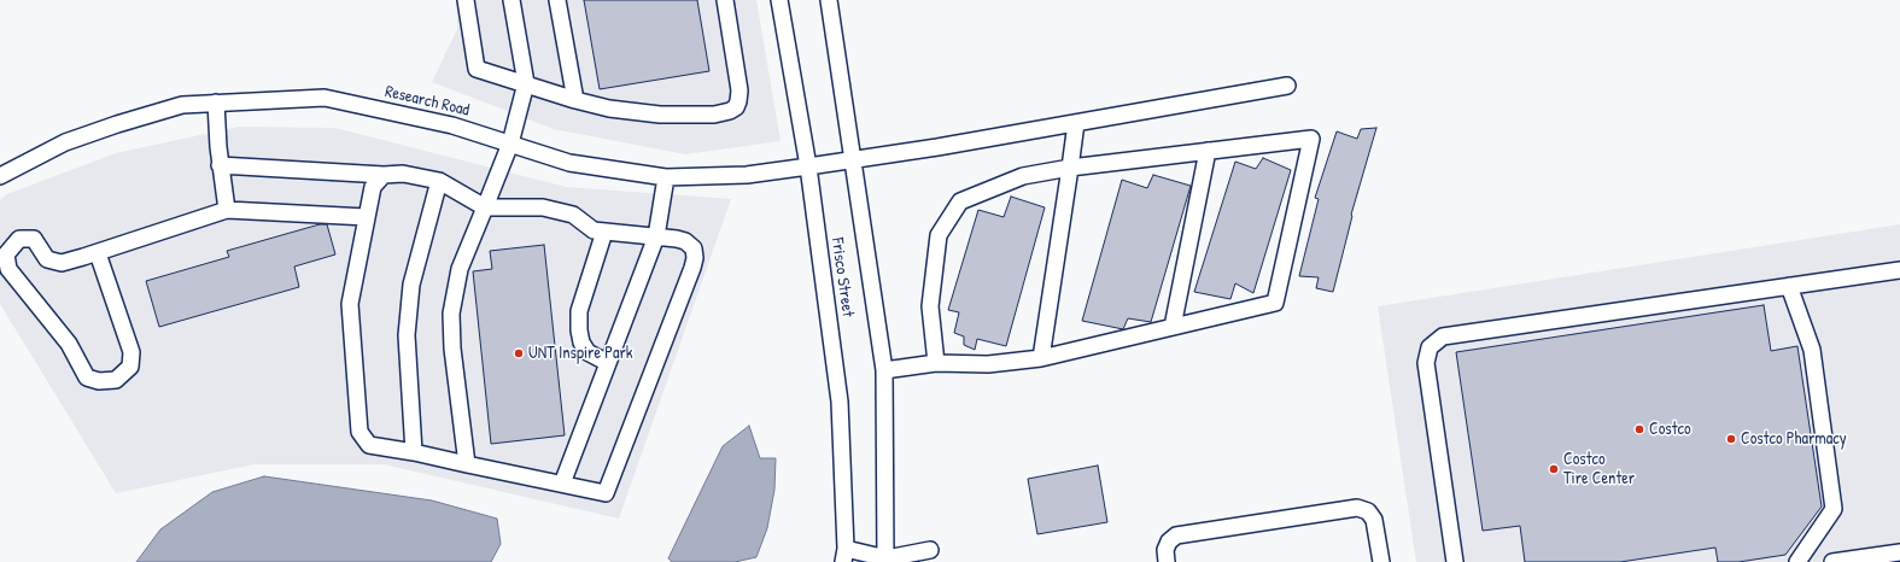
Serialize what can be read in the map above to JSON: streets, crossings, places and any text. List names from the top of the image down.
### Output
{
  "streets": {
    "street": ["Research Road", "Frisco Street"]
  },
  "crossings": [
    ["Research Road", "Frisco Street"]
  ],
  "places": [
    "UNT Inspire Park",
    "Costco",
    "Costco Pharmacy",
    "Costco Tire Center"
  ]
}
